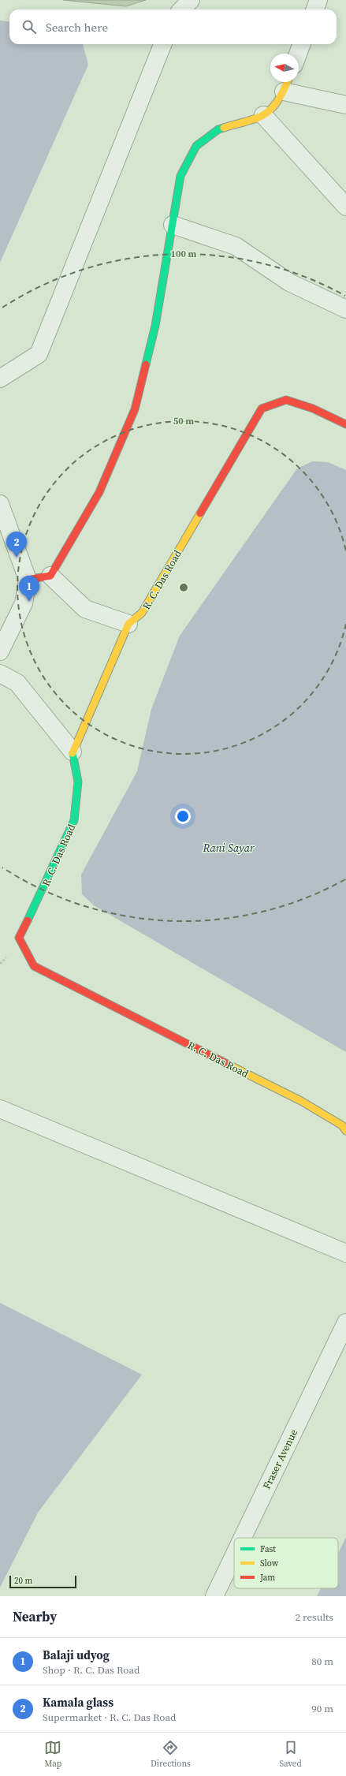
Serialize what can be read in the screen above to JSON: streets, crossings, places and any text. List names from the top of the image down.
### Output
{
  "streets": {
    "street": ["R. C. Das Road", "Fraser Avenue"]
  },
  "water": ["Rani Sayar"],
  "legend": ["Fast", "Slow", "Jam"],
  "scale_bar": "20 m",
  "north": "left",
  "page": {
    "search": "Search here",
    "pins": ["2", "1"],
    "scale": "20 m",
    "heading": ["Nearby", "2 results"],
    "list": [
      {
        "mark": "1",
        "name": "Balaji udyog",
        "note": "Shop · R. C. Das Road",
        "value": "80 m"
      },
      {
        "mark": "2",
        "name": "Kamala glass",
        "note": "Supermarket · R. C. Das Road",
        "value": "90 m"
      }
    ],
    "nav": ["Map", "Directions", "Saved"]
  },
  "rings": ["100 m", "50 m"]
}
